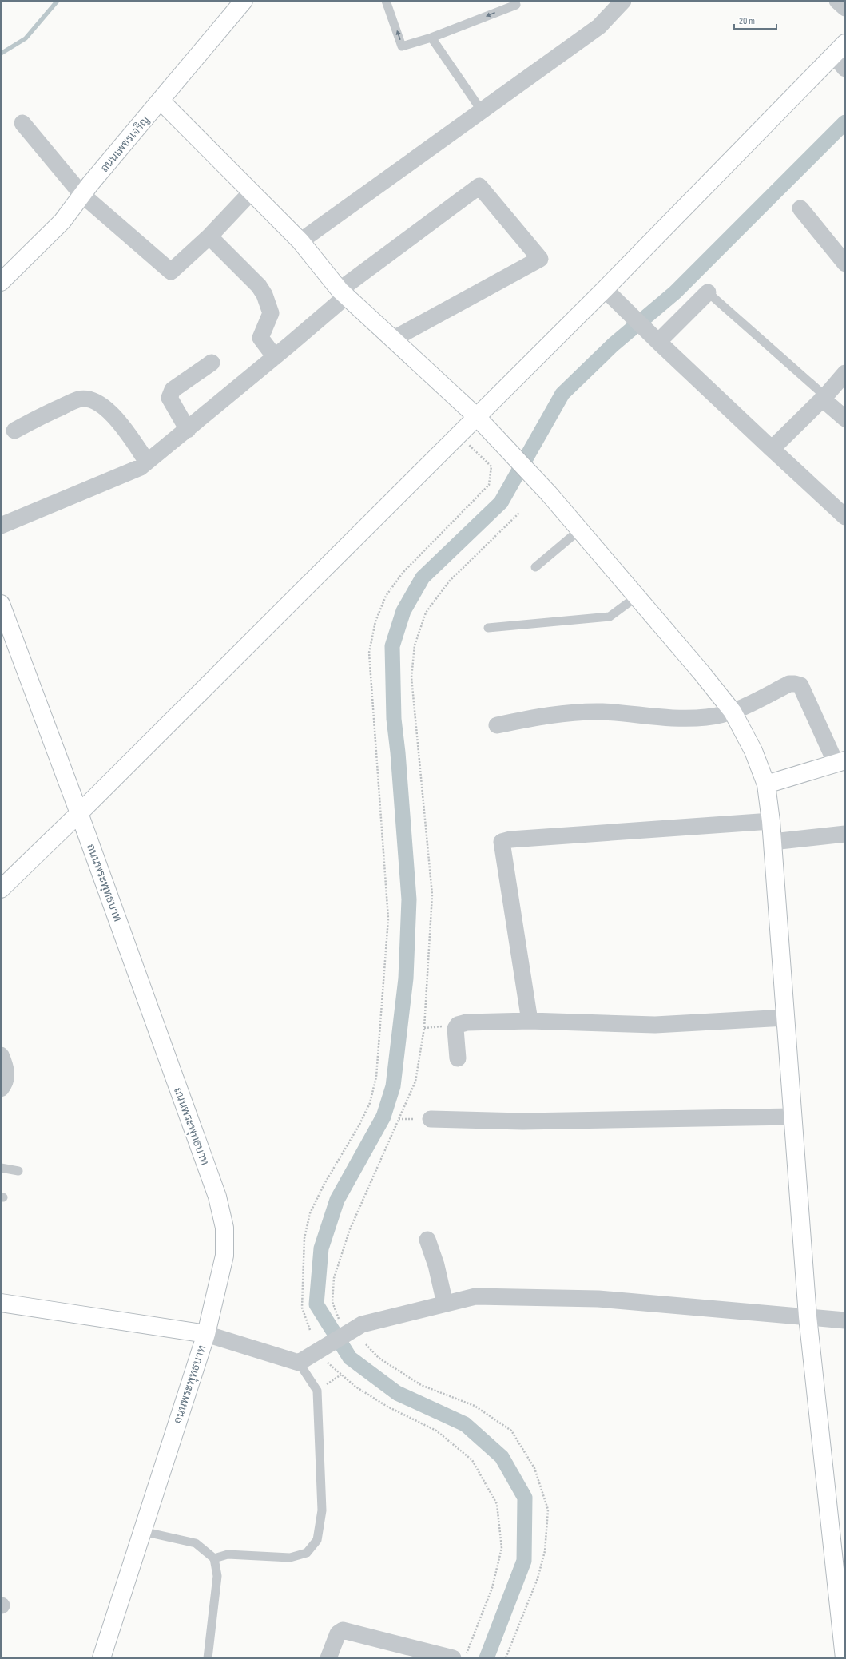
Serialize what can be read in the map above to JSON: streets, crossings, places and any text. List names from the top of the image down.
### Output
{
  "streets": {
    "street": ["ถนนเพชรเจริญ", "ถนนพระพุทธบาท"]
  },
  "scale_bar": "20 m"
}
